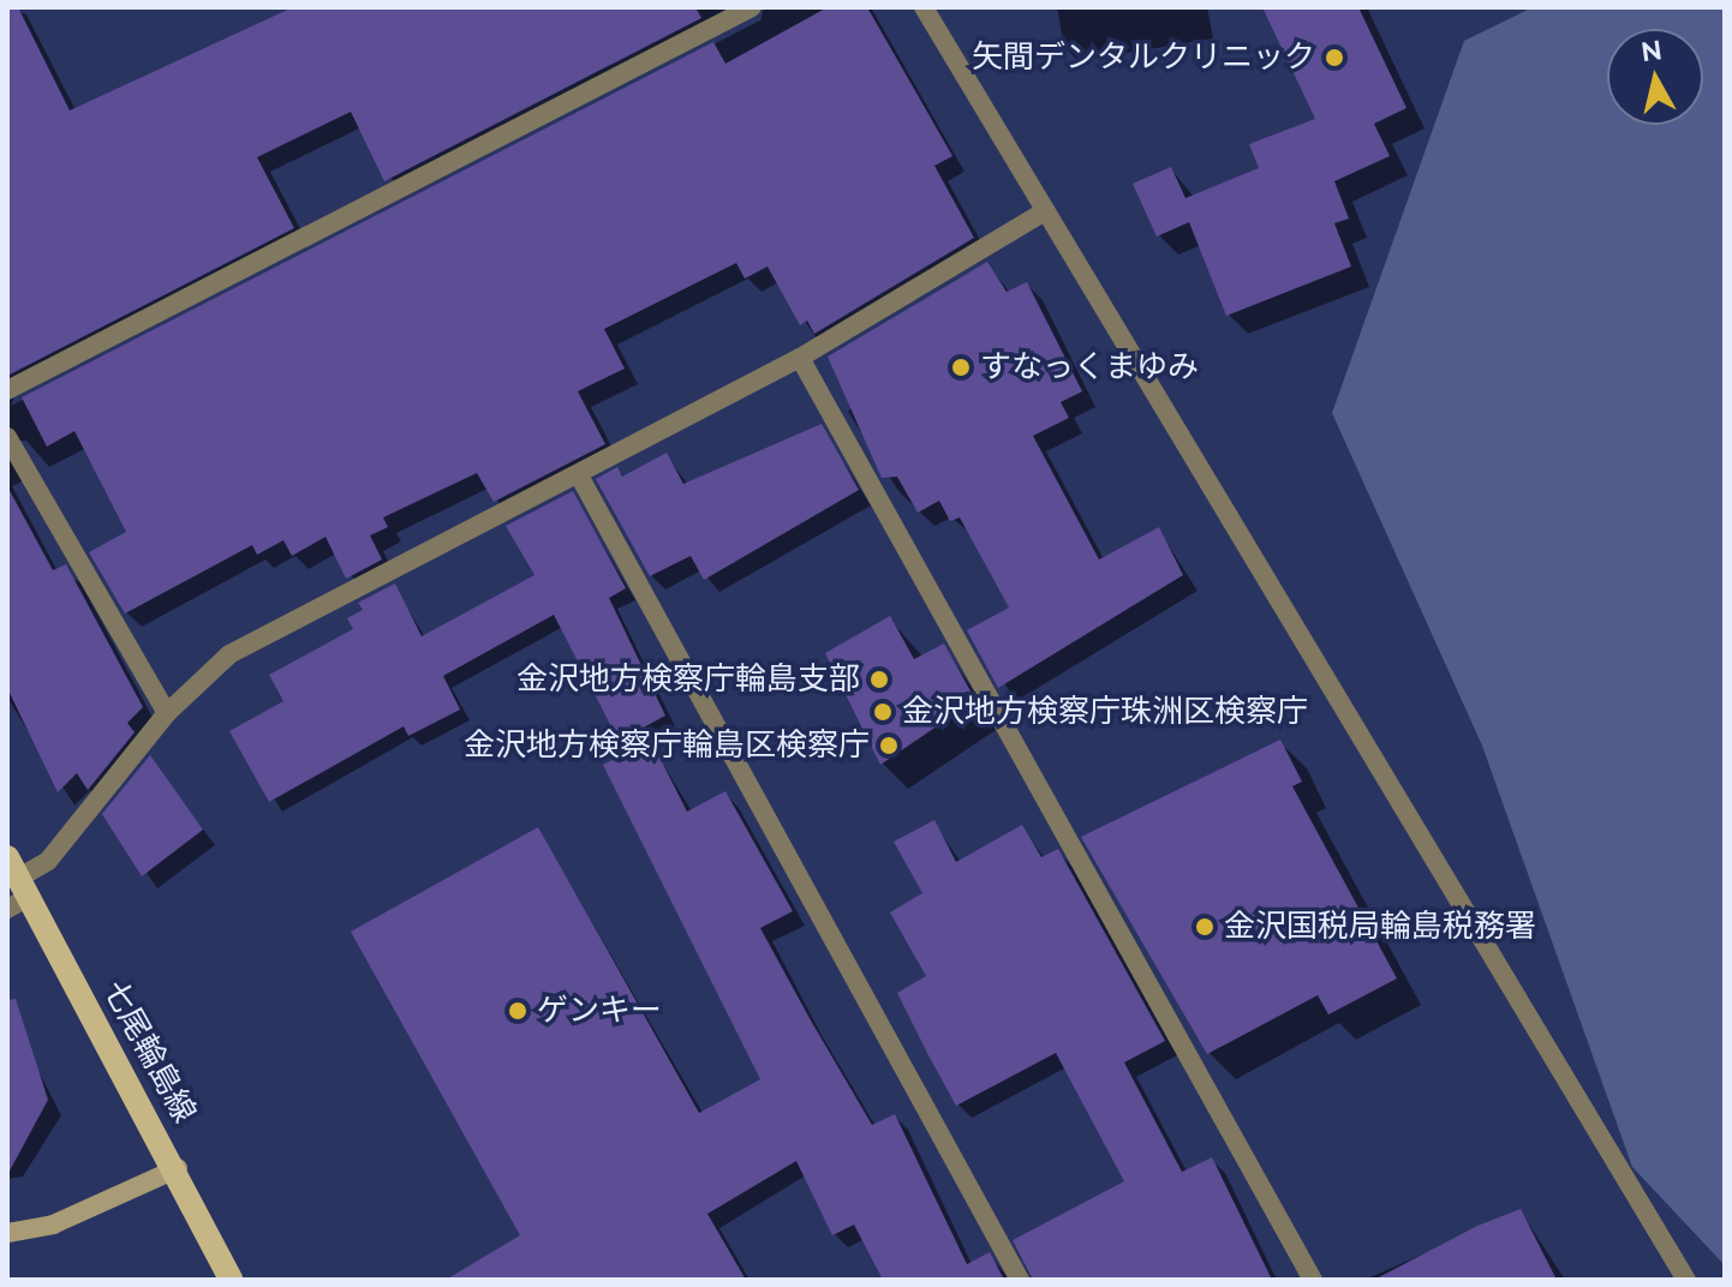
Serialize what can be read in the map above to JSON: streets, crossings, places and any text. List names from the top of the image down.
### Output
{
  "streets": {
    "main road": ["七尾輪島線"]
  },
  "places": [
    "矢間デンタルクリニック",
    "すなっくまゆみ",
    "金沢地方検察庁輪島支部",
    "金沢地方検察庁珠洲区検察庁",
    "金沢地方検察庁輪島区検察庁",
    "金沢国税局輪島税務署",
    "ゲンキー"
  ],
  "north": "top"
}
